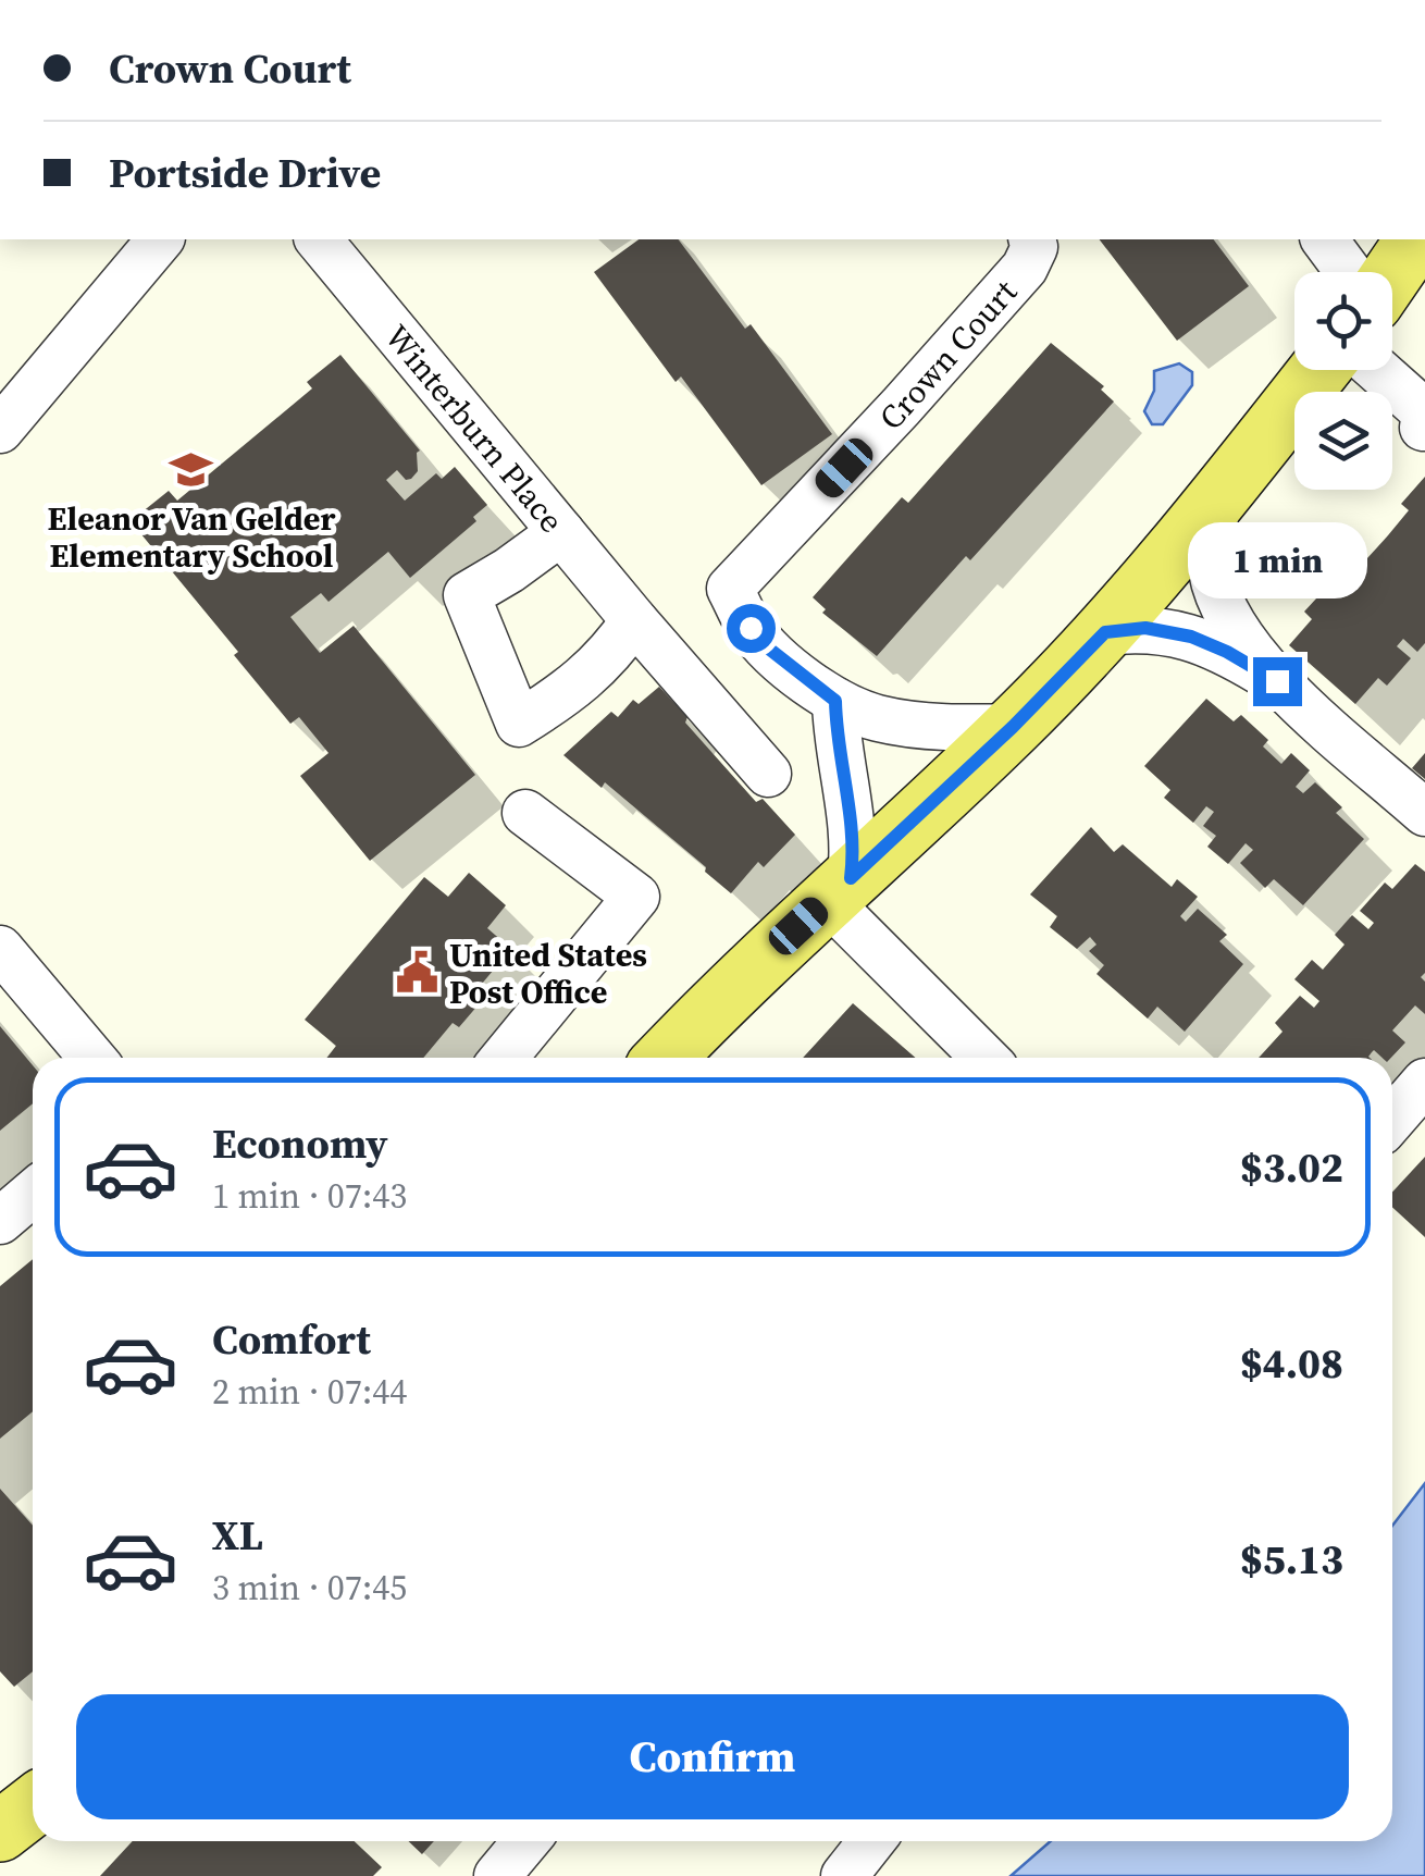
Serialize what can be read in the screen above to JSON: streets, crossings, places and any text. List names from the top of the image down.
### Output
{
  "streets": {
    "street": ["Crown Court", "Winterburn Place"]
  },
  "places": {
    "school or university": ["Eleanor Van Gelder Elementary School"],
    "public building": ["United States Post Office"]
  },
  "page": {
    "banner": ["Crown Court", "Portside Drive"],
    "bubble": "1 min",
    "list": [
      {
        "name": "Economy",
        "note": "1 min · 07:43",
        "value": "$3.02"
      },
      {
        "name": "Comfort",
        "note": "2 min · 07:44",
        "value": "$4.08"
      },
      {
        "name": "XL",
        "note": "3 min · 07:45",
        "value": "$5.13"
      }
    ],
    "buttons": "Confirm"
  }
}
